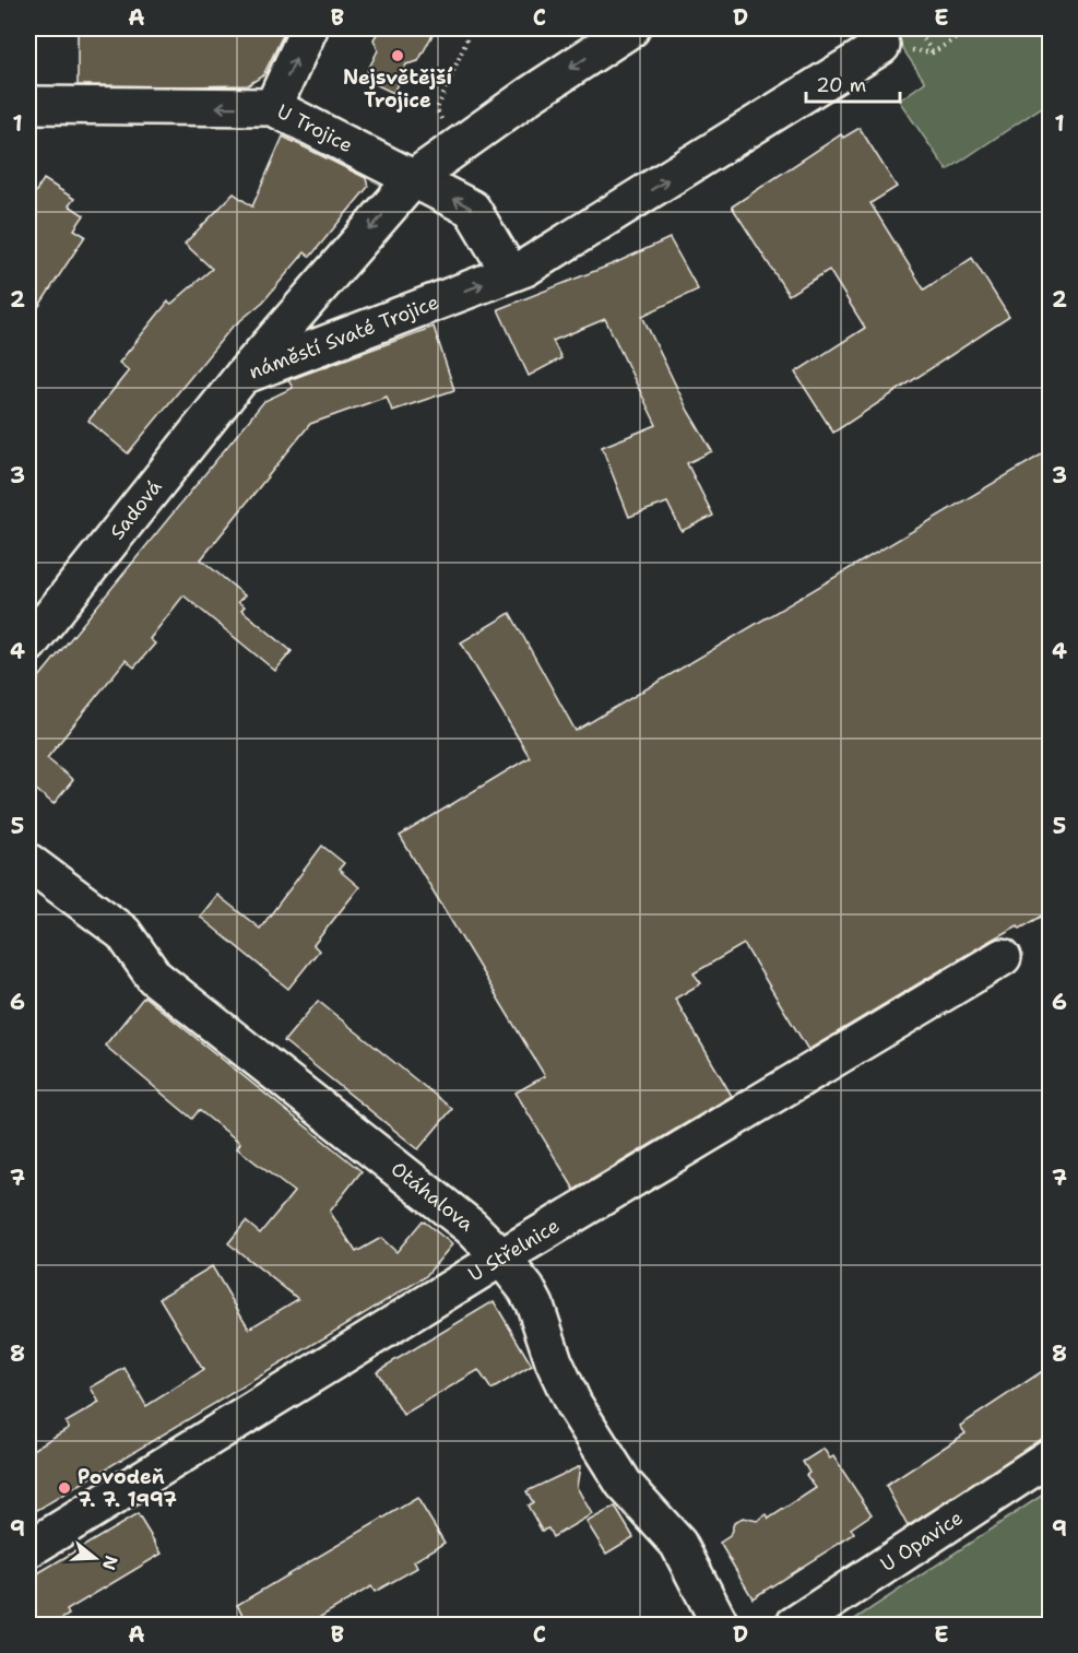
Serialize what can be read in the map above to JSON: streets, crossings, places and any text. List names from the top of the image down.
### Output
{
  "streets": {
    "street": [
      "U Trojice",
      "náměstí Svaté Trojice",
      "Sadová",
      "Otáhalova",
      "U Střelnice",
      "U Opavice"
    ]
  },
  "crossings": [
    ["U Trojice", "náměstí Svaté Trojice"],
    ["náměstí Svaté Trojice", "Sadová"],
    ["Otáhalova", "U Střelnice"]
  ],
  "one_way": ["U Trojice"],
  "places": ["Nejsvětější Trojice", "Povodeň 7. 7. 1997"],
  "scale_bar": "20 m",
  "north": "right",
  "grid": {
    "columns": [
      "A",
      "B",
      "C",
      "D",
      "E"
    ],
    "rows": [
      "1",
      "2",
      "3",
      "4",
      "5",
      "6",
      "7",
      "8",
      "9"
    ]
  }
}
